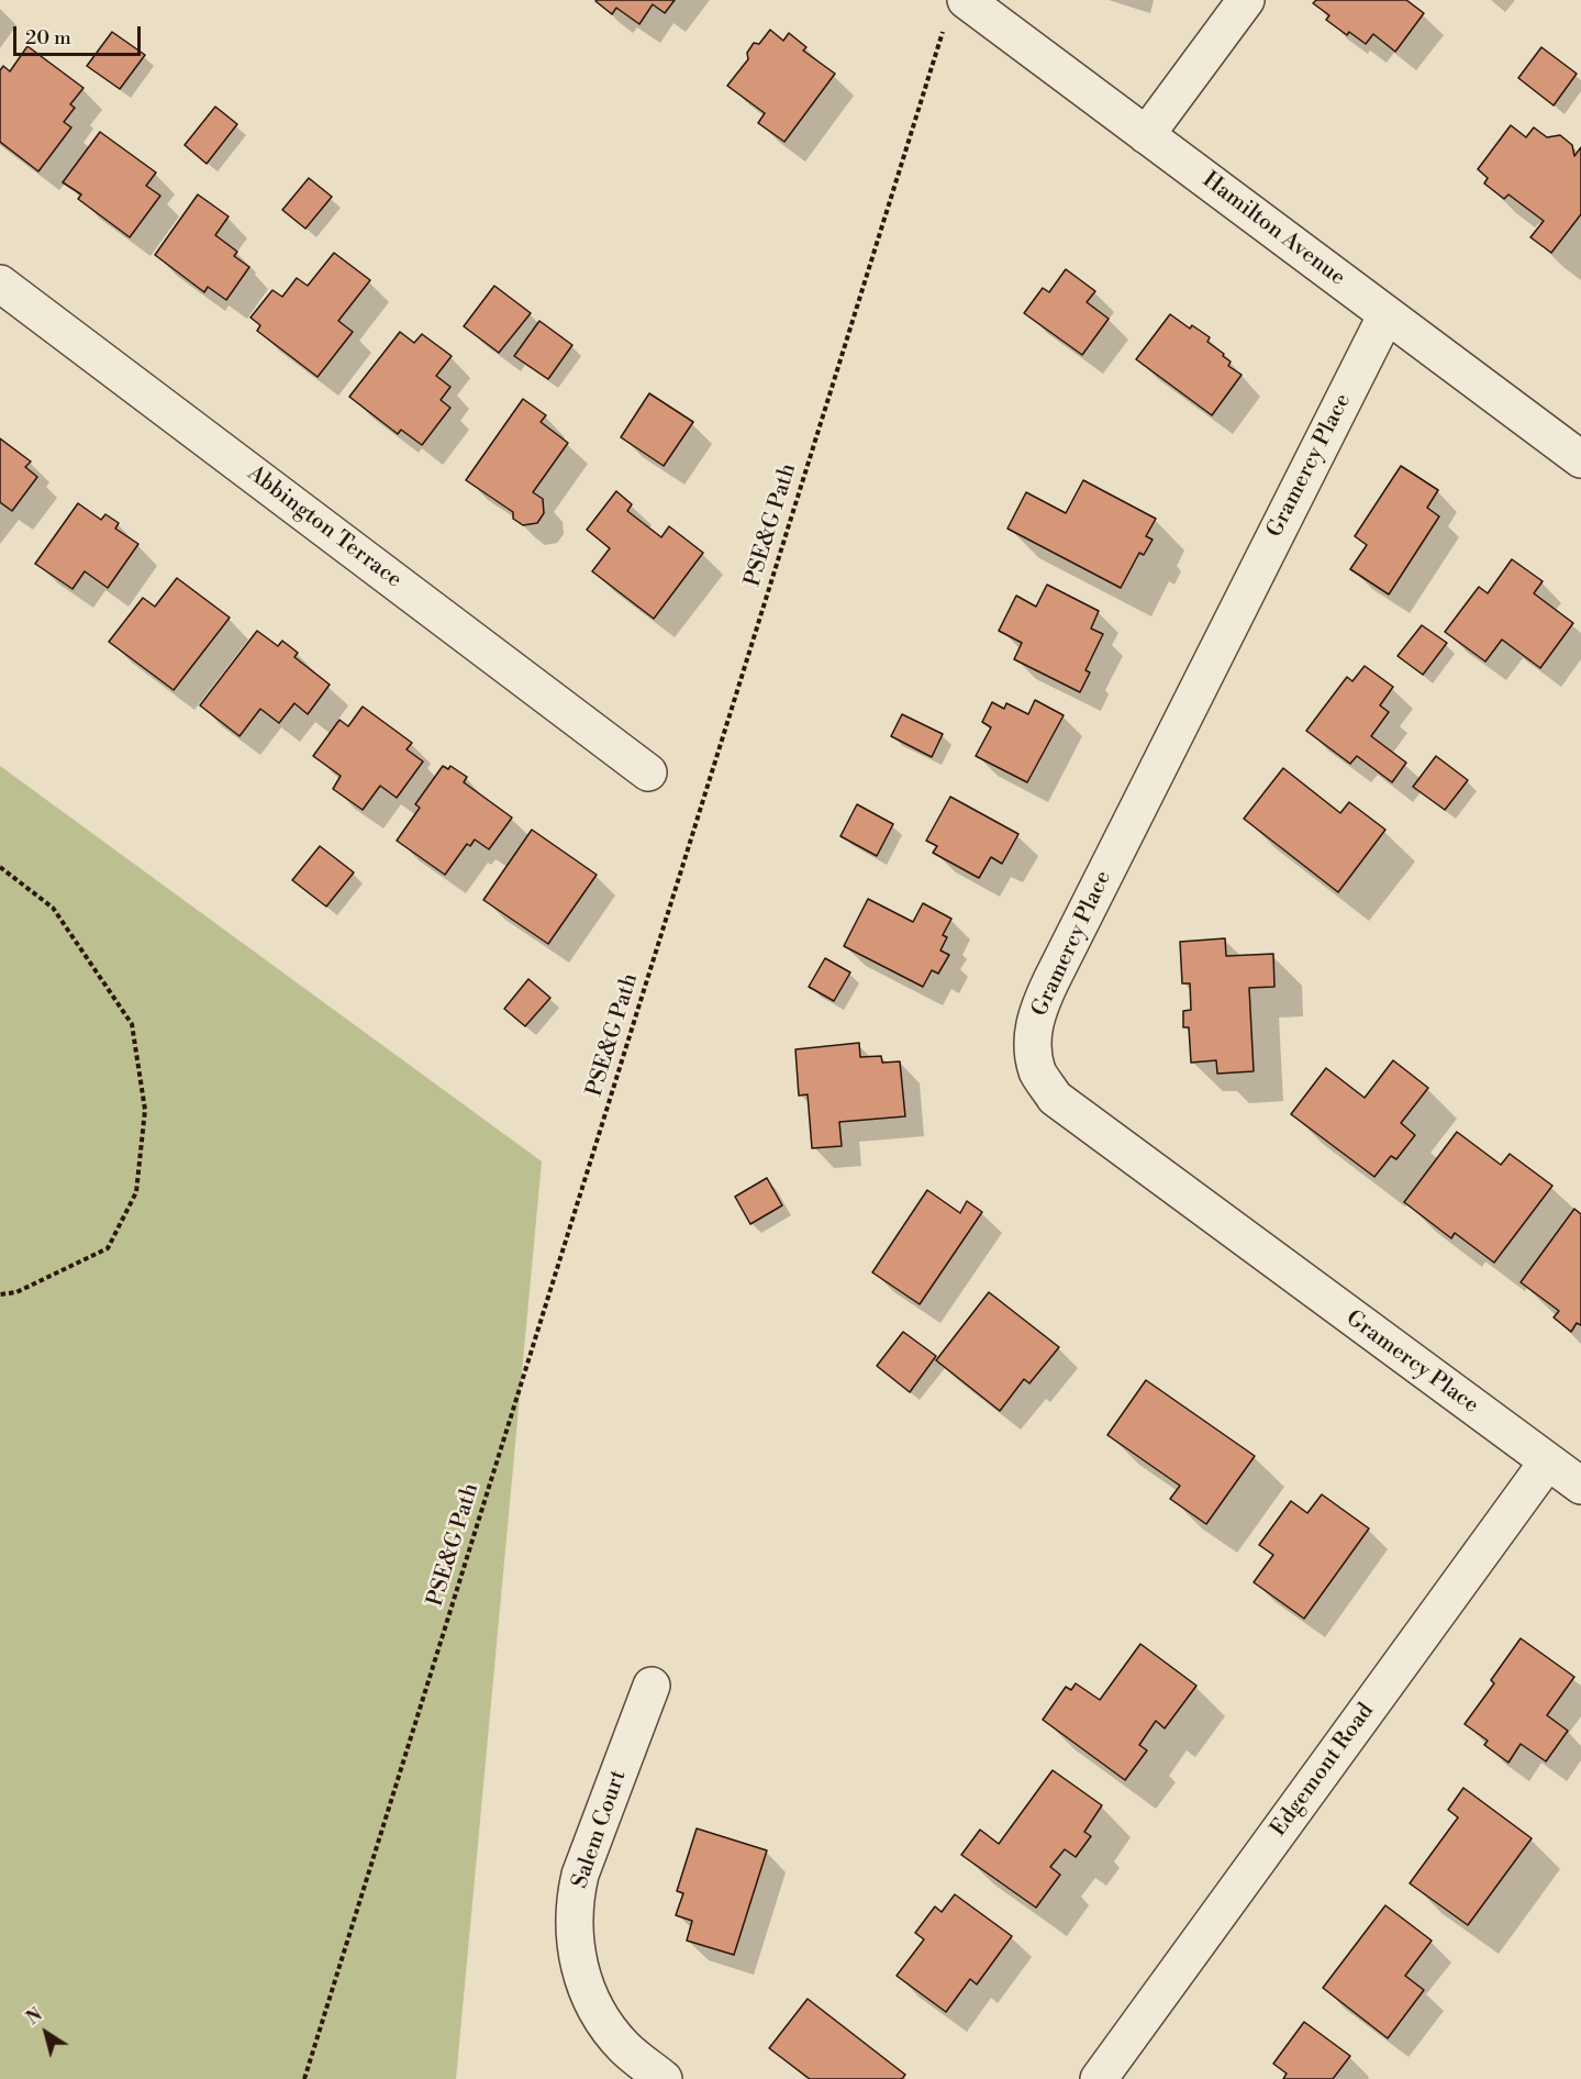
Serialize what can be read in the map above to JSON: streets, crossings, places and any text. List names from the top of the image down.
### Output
{
  "streets": {
    "street": [
      "Hamilton Avenue",
      "Gramercy Place",
      "Abbington Terrace",
      "Edgemont Road",
      "Salem Court"
    ],
    "path": ["PSE&G Path"]
  },
  "crossings": [
    ["Hamilton Avenue", "Gramercy Place"],
    ["Hamilton Avenue", "PSE&G Path"],
    ["Gramercy Place", "Edgemont Road"]
  ],
  "scale_bar": "20 m",
  "north": "top left"
}
